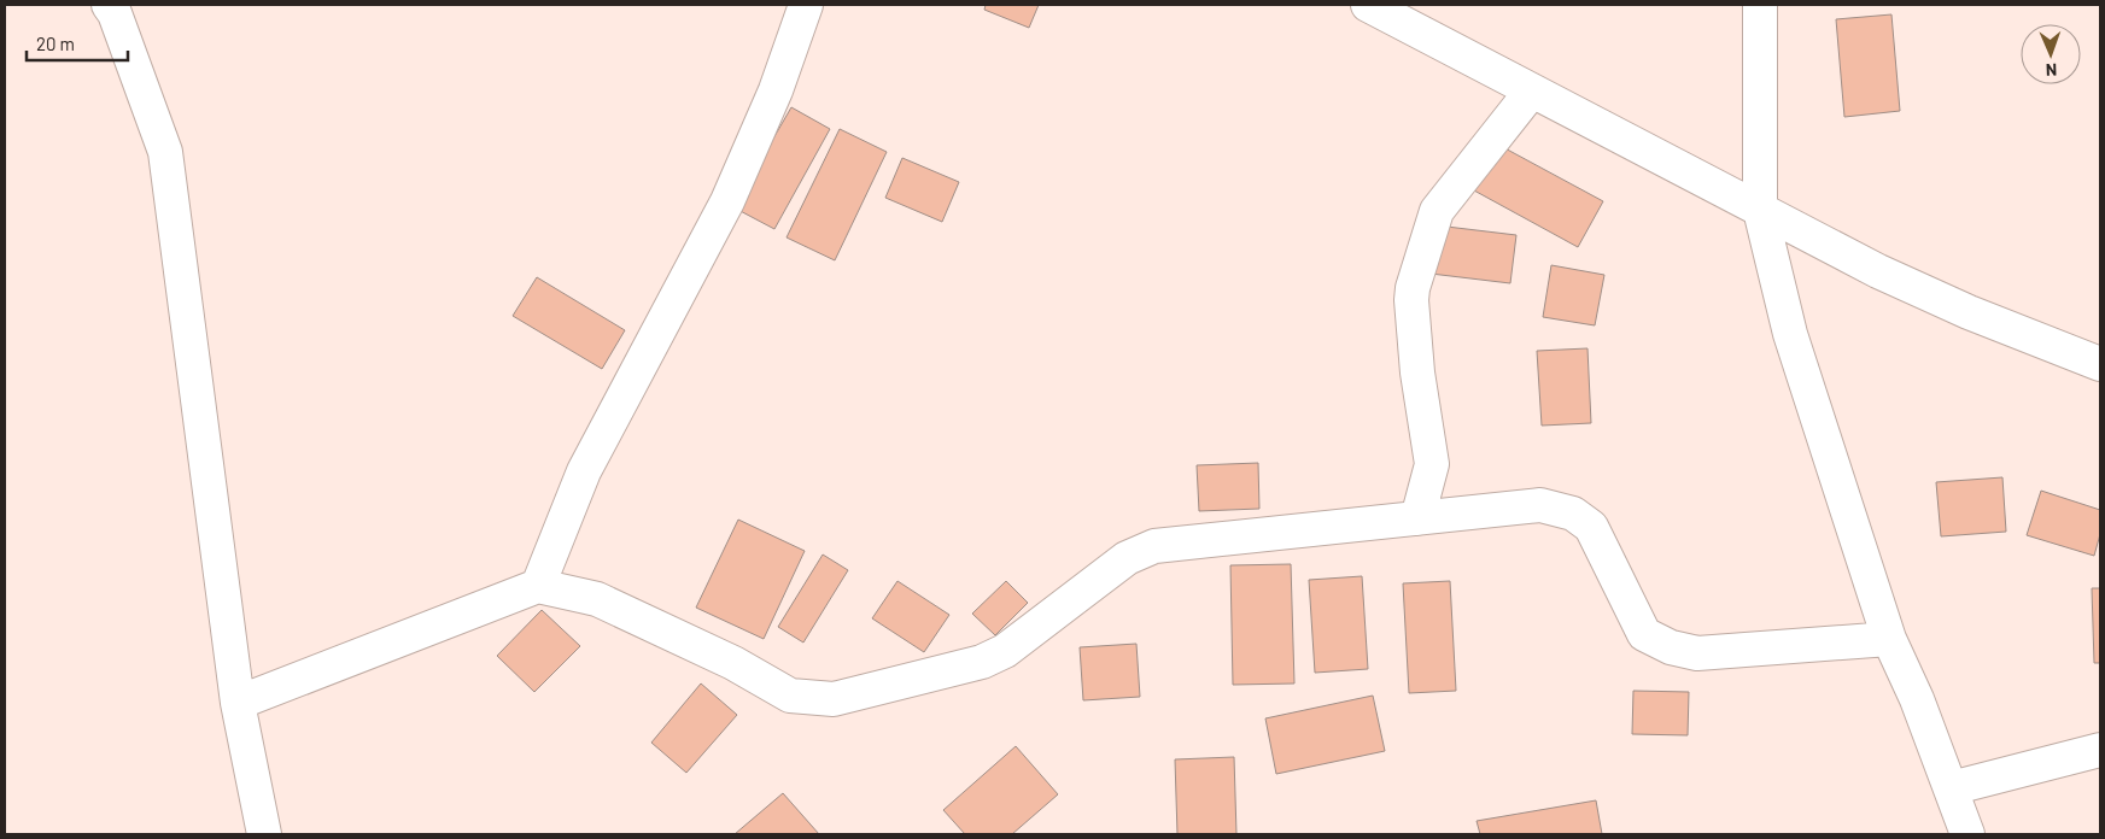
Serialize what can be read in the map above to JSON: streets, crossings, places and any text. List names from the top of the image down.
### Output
{
  "scale_bar": "20 m",
  "north": "bottom"
}
